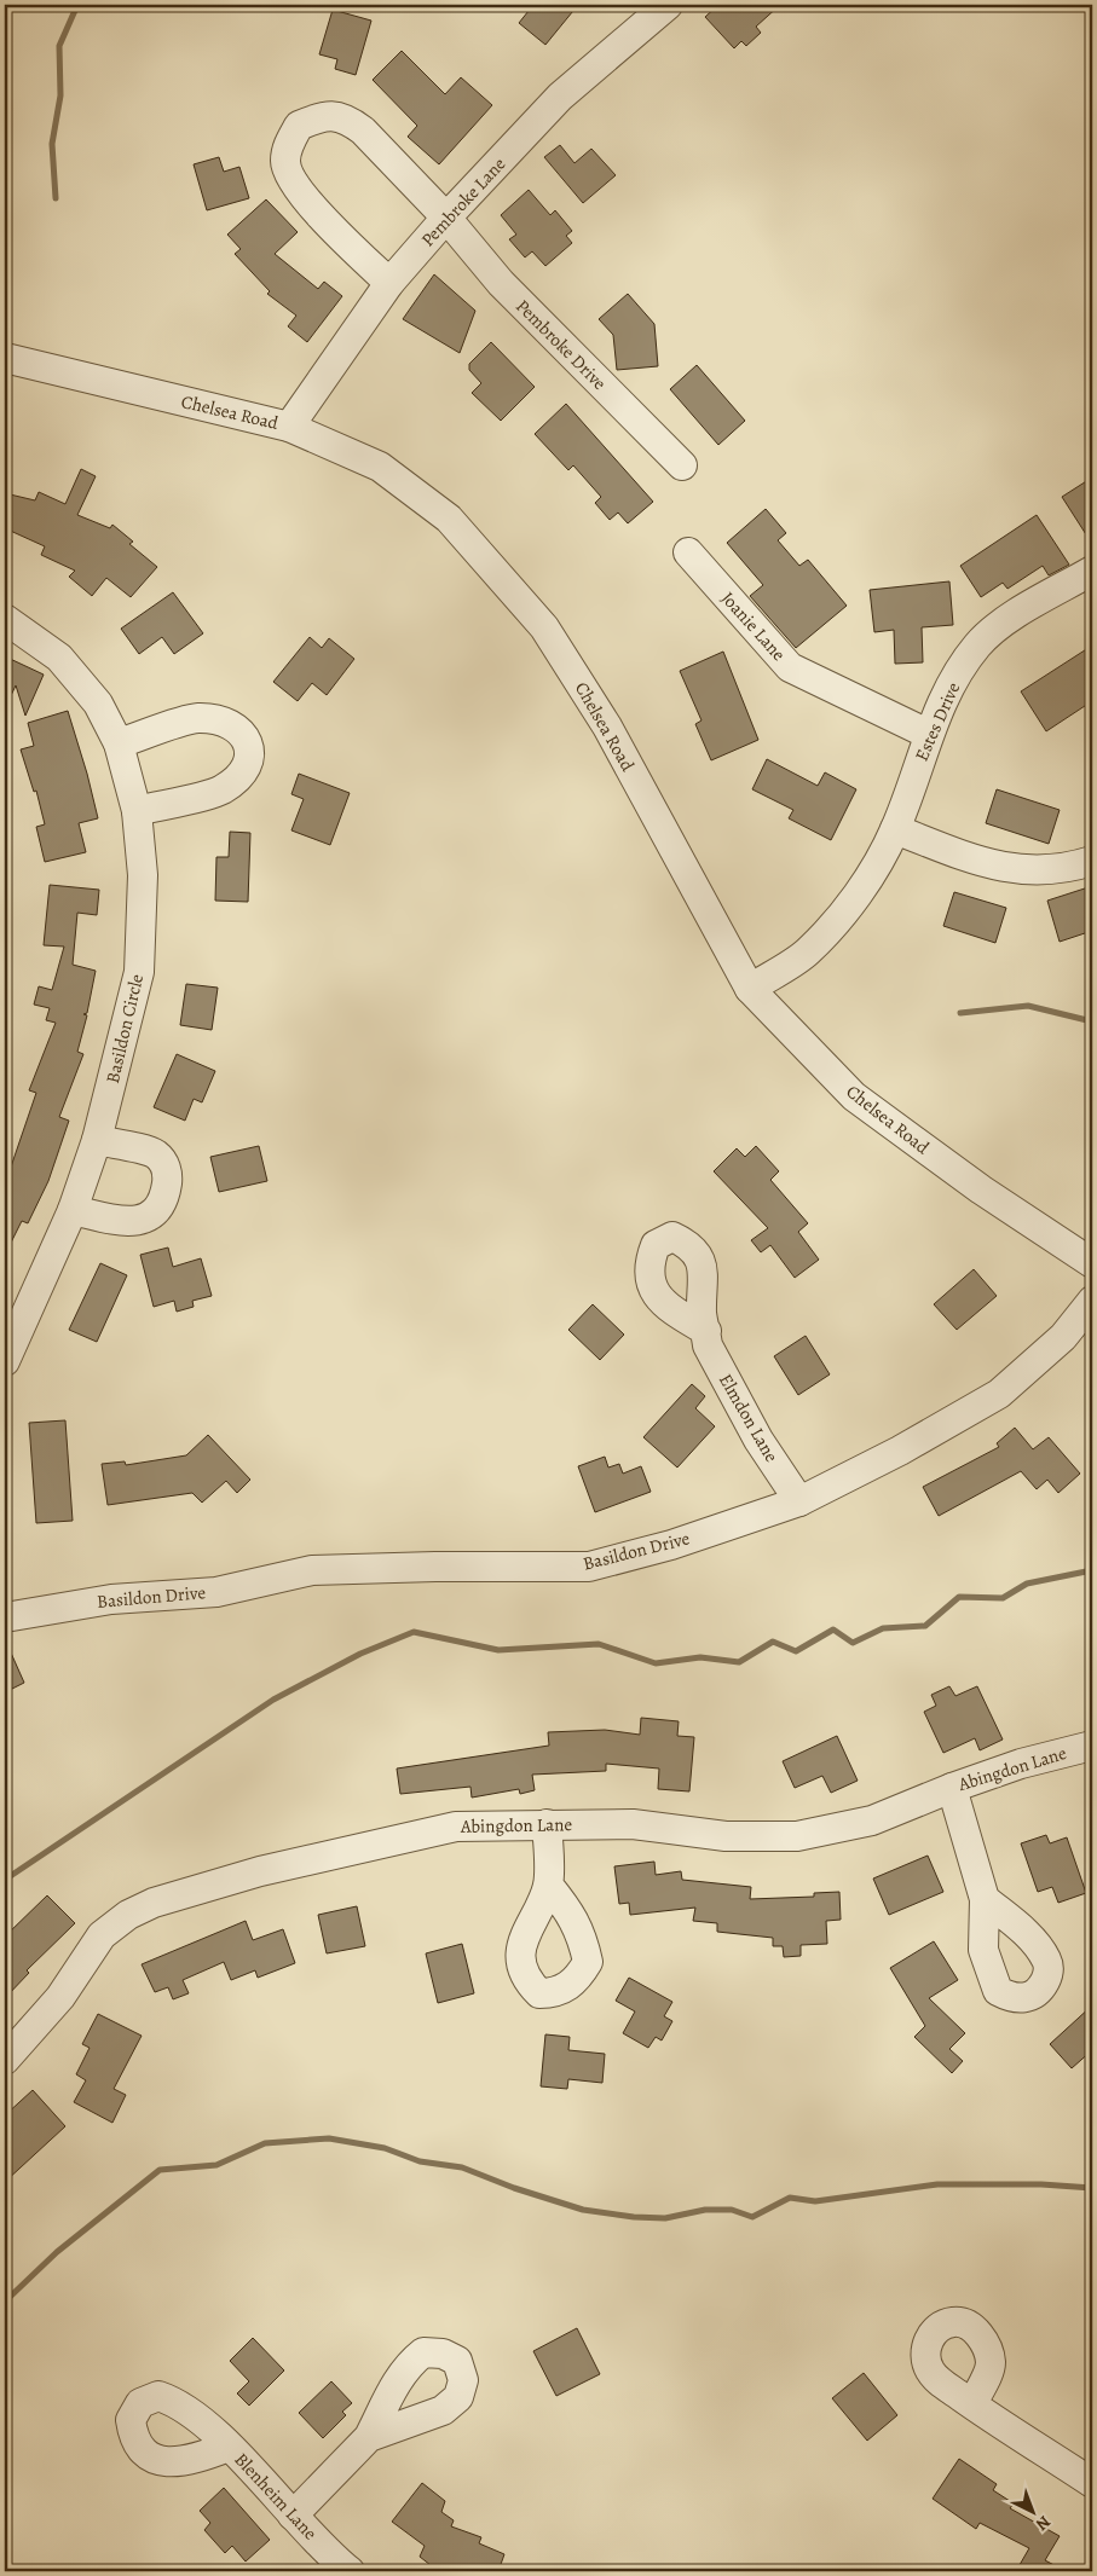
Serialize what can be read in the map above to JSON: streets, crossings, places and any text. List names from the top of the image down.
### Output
{
  "streets": {
    "street": [
      "Pembroke Lane",
      "Pembroke Drive",
      "Chelsea Road",
      "Joanie Lane",
      "Estes Drive",
      "Basildon Circle",
      "Elmdon Lane",
      "Basildon Drive",
      "Abingdon Lane",
      "Blenheim Lane"
    ]
  },
  "crossings": [
    ["Pembroke Lane", "Pembroke Drive"],
    ["Pembroke Lane", "Chelsea Road"],
    ["Chelsea Road", "Estes Drive"],
    ["Joanie Lane", "Estes Drive"],
    ["Elmdon Lane", "Basildon Drive"]
  ],
  "north": "bottom right"
}
